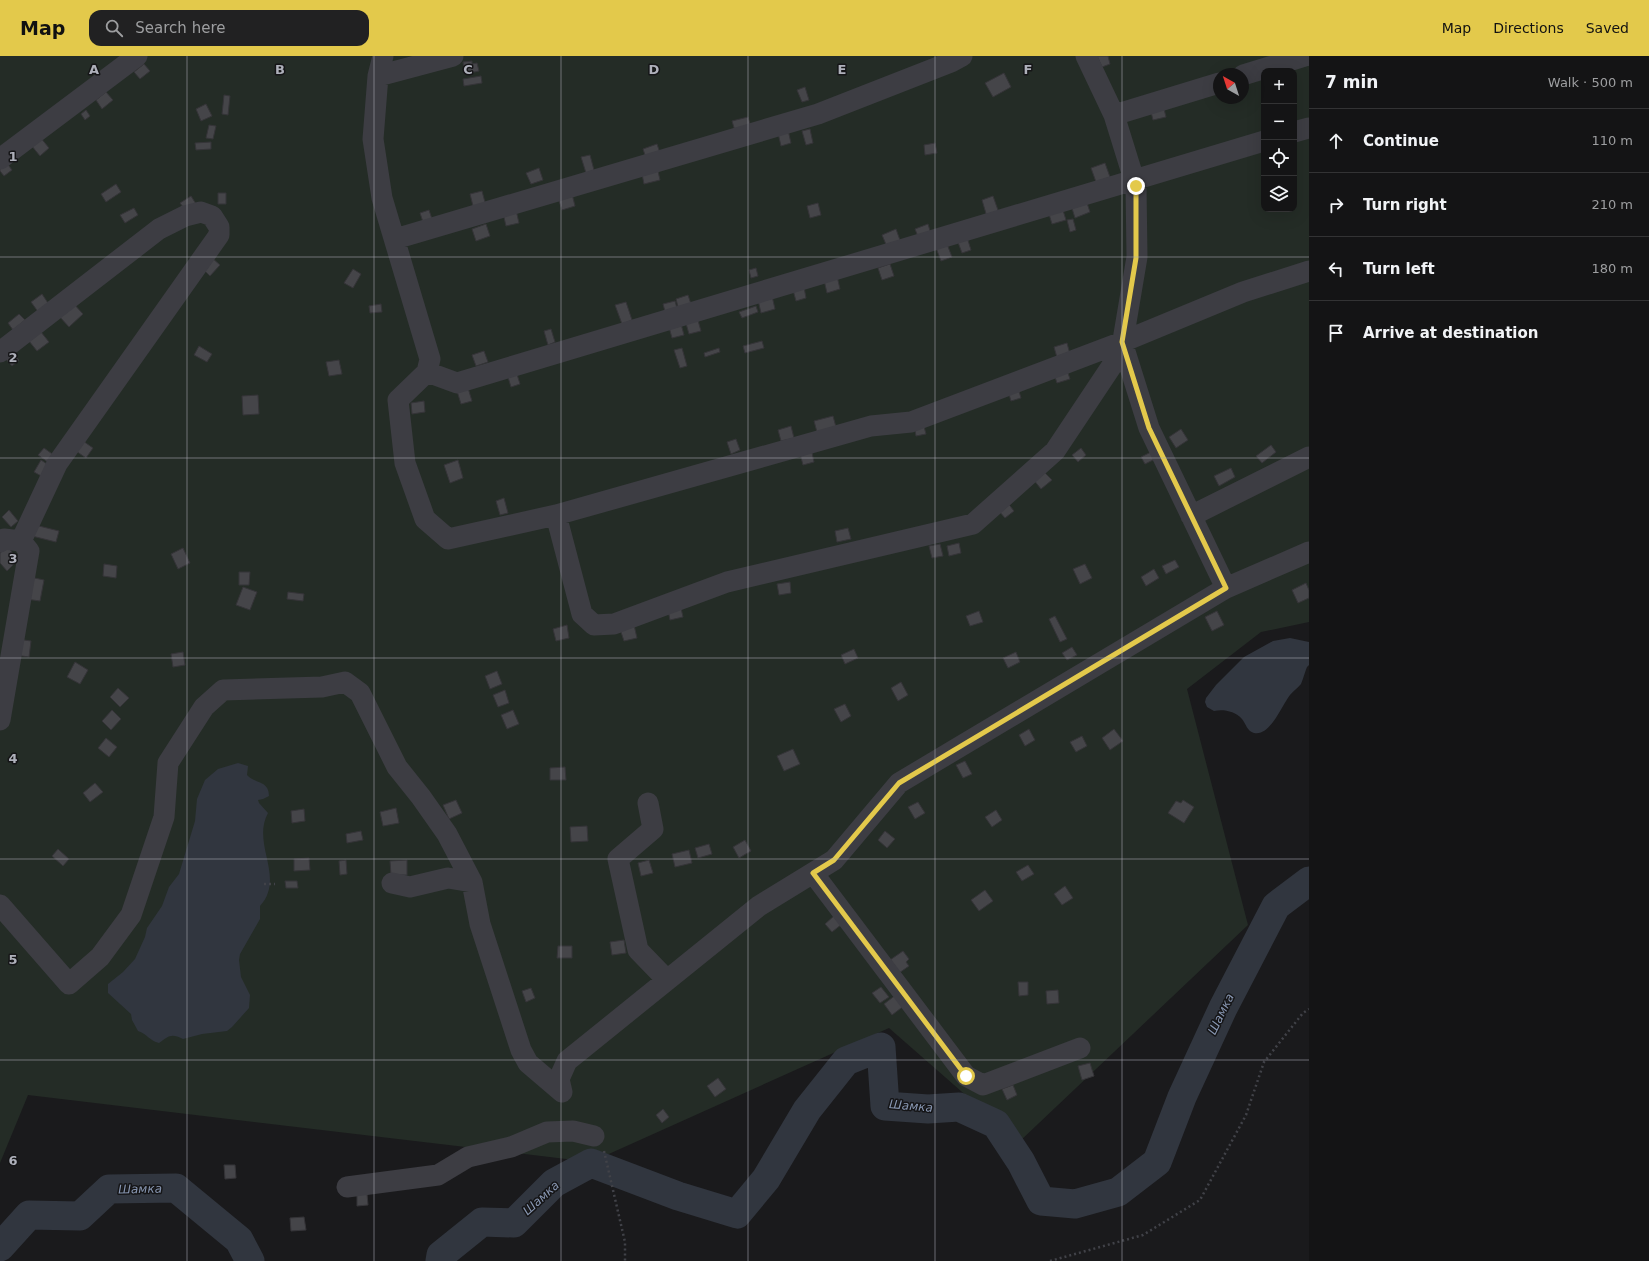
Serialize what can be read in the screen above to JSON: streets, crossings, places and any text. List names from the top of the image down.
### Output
{
  "water": ["Шамка"],
  "north": "top left",
  "page": {
    "header": "Map",
    "search": "Search here",
    "nav": ["Map", "Directions", "Saved"],
    "heading": ["7 min", "Walk · 500 m"],
    "map_buttons": ["+", "−"],
    "list": [
      ["Continue", "110 m"],
      ["Turn right", "210 m"],
      ["Turn left", "180 m"],
      "Arrive at destination"
    ]
  },
  "grid": {
    "columns": [
      "A",
      "B",
      "C",
      "D",
      "E",
      "F"
    ],
    "rows": [
      "1",
      "2",
      "3",
      "4",
      "5",
      "6"
    ]
  }
}
